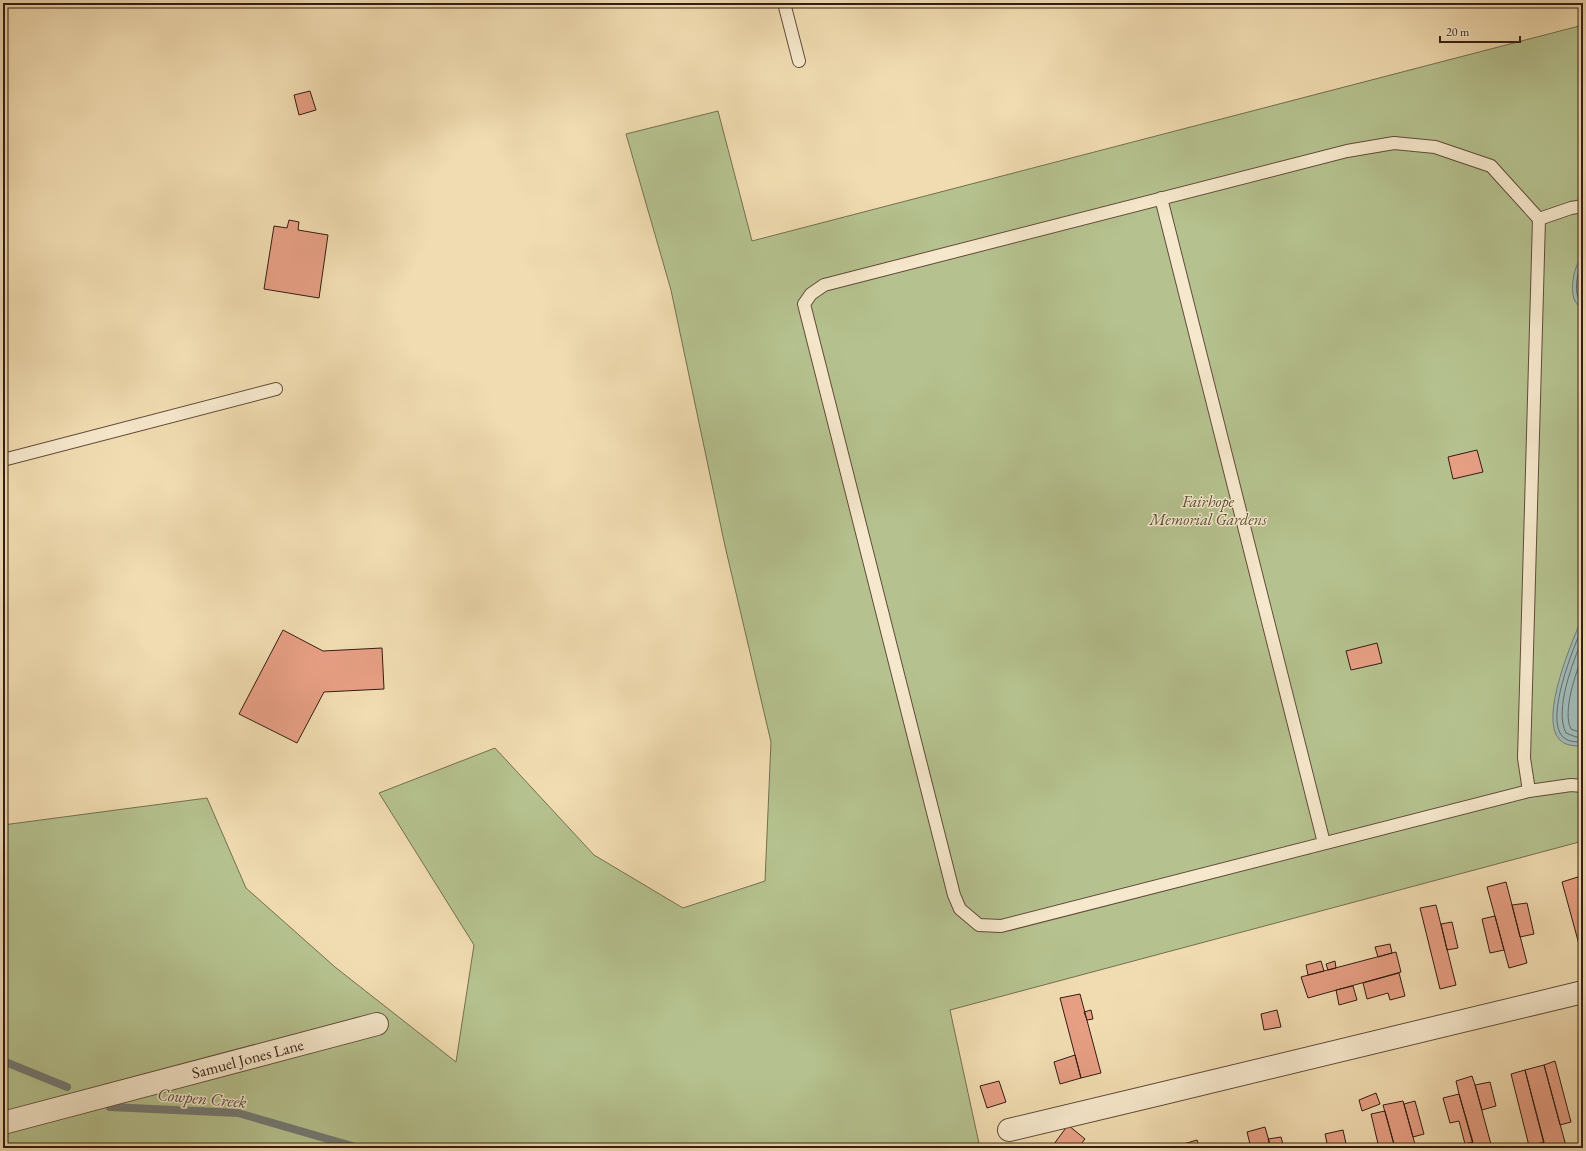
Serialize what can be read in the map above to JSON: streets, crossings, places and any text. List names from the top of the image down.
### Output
{
  "streets": {
    "street": ["Samuel Jones Lane"]
  },
  "water": ["Cowpen Creek"],
  "parks": ["Fairhope Memorial Gardens"],
  "scale_bar": "20 m"
}
